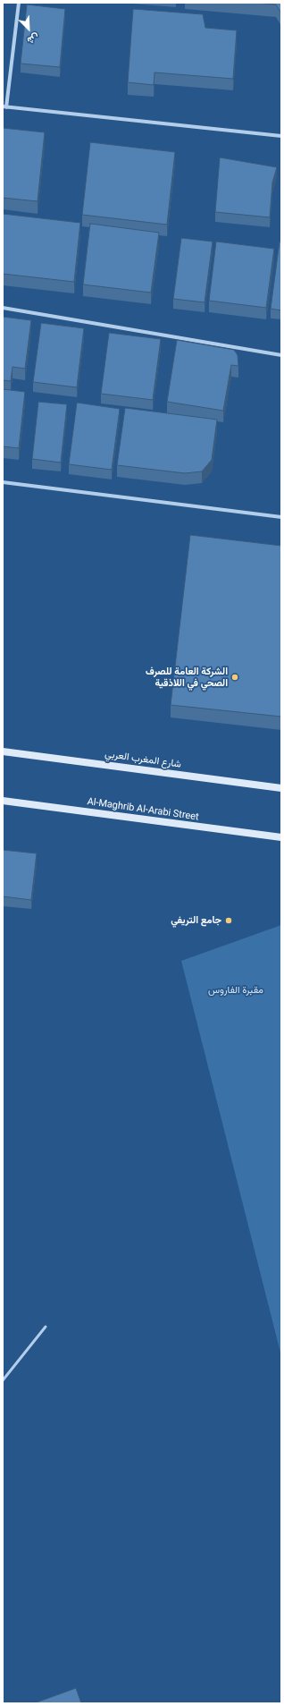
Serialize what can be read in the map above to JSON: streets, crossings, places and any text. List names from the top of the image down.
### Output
{
  "streets": {
    "main road": ["شارع المغرب العربي", "Al-Maghrib Al-Arabi Street"]
  },
  "parks": ["مقبرة الفاروس"],
  "places": ["الشركة العامة للصرف الصحي في اللاذقية", "جامع التريفي"],
  "north": "bottom right"
}
